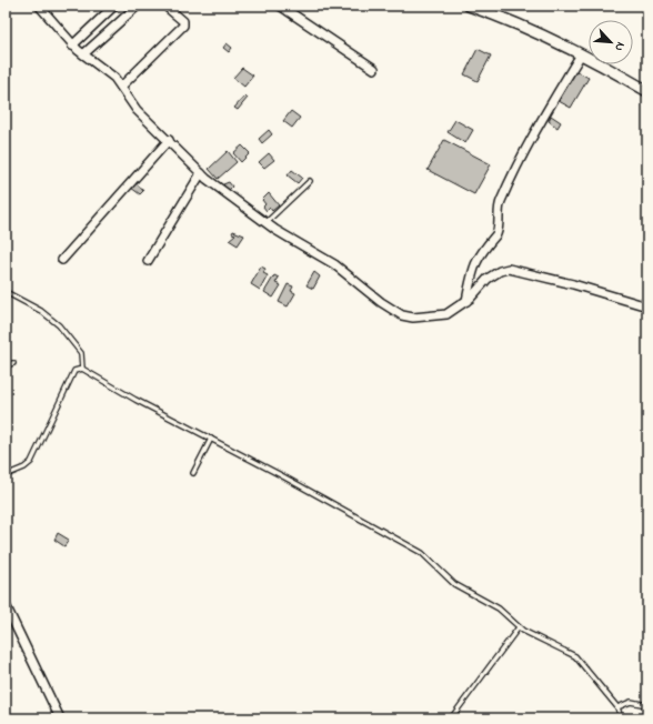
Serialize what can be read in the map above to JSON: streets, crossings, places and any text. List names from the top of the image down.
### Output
{
  "north": "bottom right"
}
